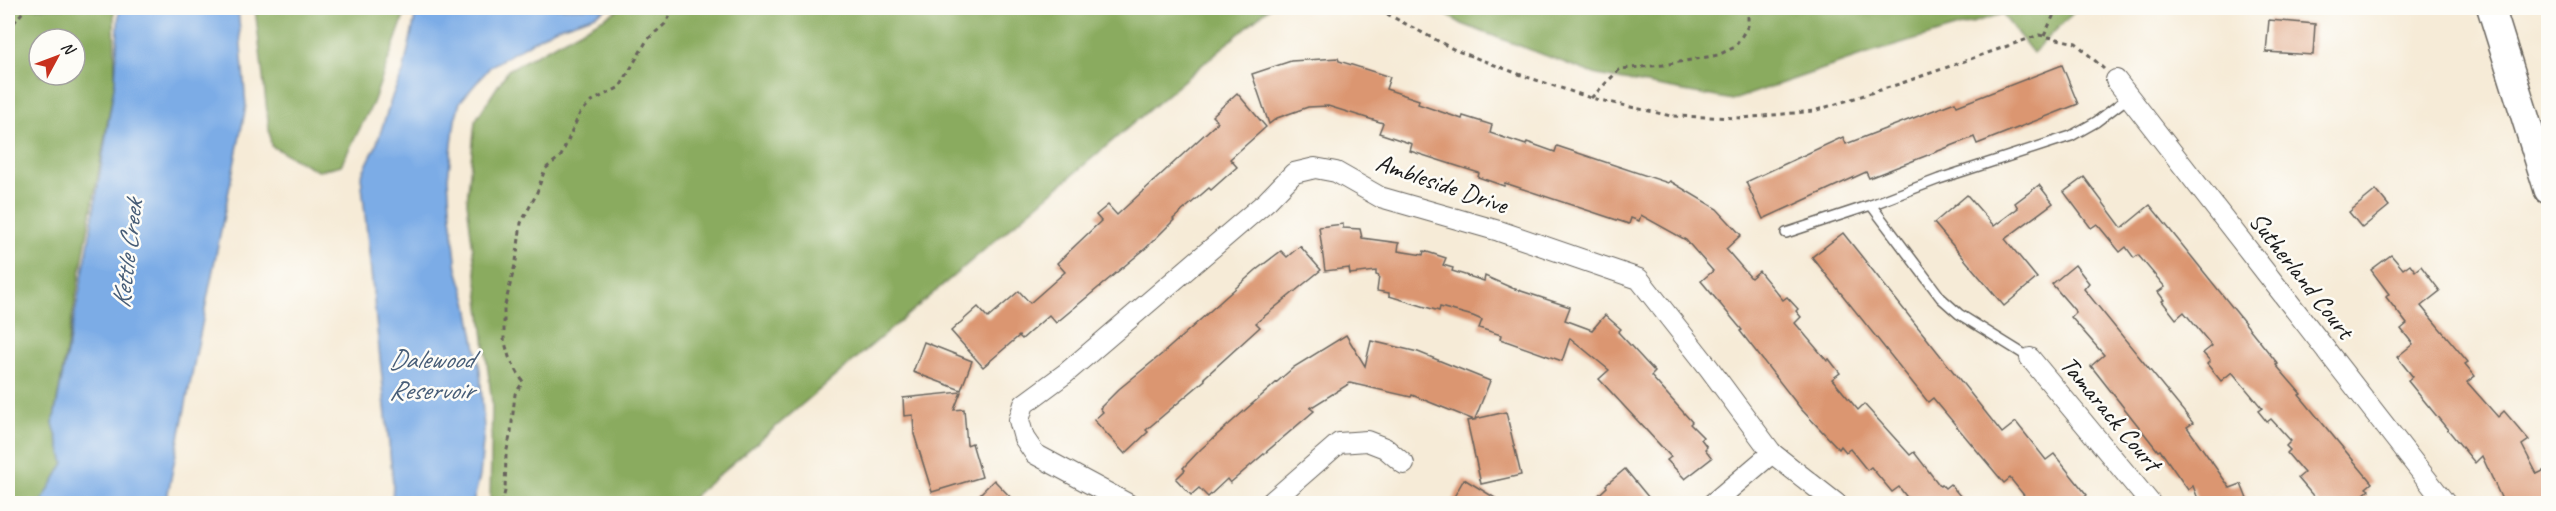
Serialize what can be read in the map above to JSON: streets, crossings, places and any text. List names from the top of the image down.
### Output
{
  "streets": {
    "street": ["Ambleside Drive", "Sutherland Court", "Tamarack Court"]
  },
  "water": ["Kettle Creek", "Dalewood Reservoir"],
  "north": "top right"
}
